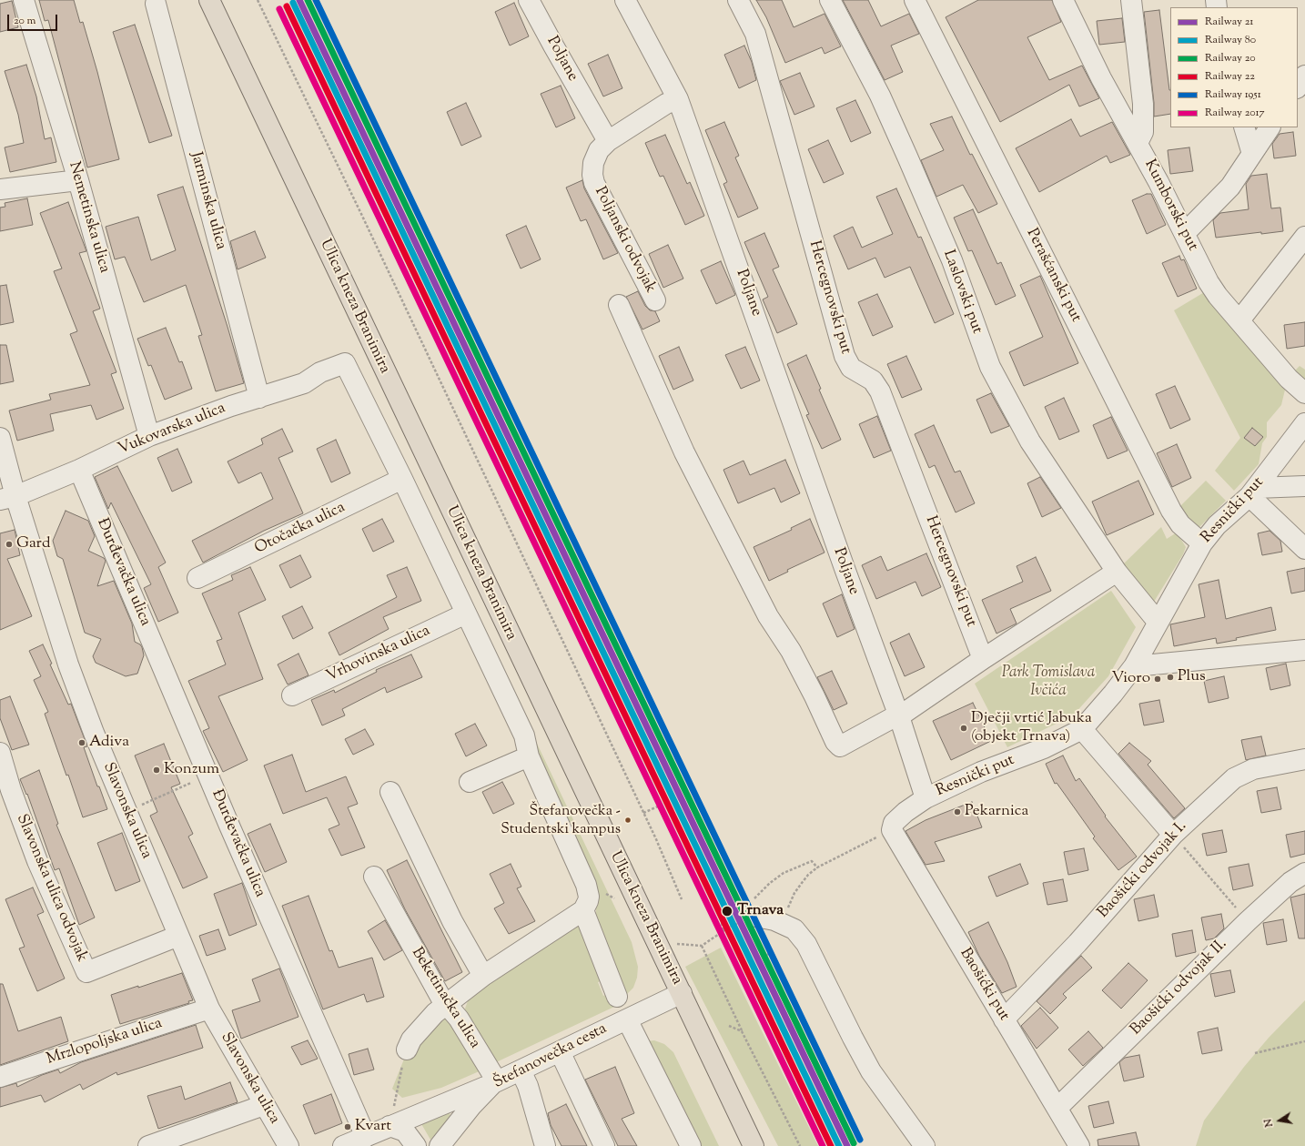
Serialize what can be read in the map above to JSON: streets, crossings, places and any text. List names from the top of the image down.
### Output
{
  "streets": {
    "main road": ["Ulica kneza Branimira"],
    "street": [
      "Poljane",
      "Jarminska ulica",
      "Kumborski put",
      "Nemetinska ulica",
      "Poljanski odvojak",
      "Perašćanski put",
      "Laslovski put",
      "Hercegnovski put",
      "Vukovarska ulica",
      "Resnički put",
      "Otočačka ulica",
      "Đurđevačka ulica",
      "Vrhovinska ulica",
      "Slavonska ulica",
      "Baošićki odvojak I.",
      "Slavonska ulica odvojak",
      "Baošićki put",
      "Baošićki odvojak II.",
      "Beketinačka ulica",
      "Mrzlopoljska ulica",
      "Štefanovečka cesta"
    ]
  },
  "crossings": [
    ["Poljane", "Poljanski odvojak"],
    ["Poljane", "Resnički put"],
    ["Jarminska ulica", "Vukovarska ulica"],
    ["Nemetinska ulica", "Vukovarska ulica"],
    ["Perašćanski put", "Resnički put"],
    ["Ulica kneza Branimira", "Vukovarska ulica"],
    ["Ulica kneza Branimira", "Otočačka ulica"],
    ["Ulica kneza Branimira", "Vrhovinska ulica"],
    ["Ulica kneza Branimira", "Štefanovečka cesta"],
    ["Vukovarska ulica", "Đurđevačka ulica"],
    ["Vukovarska ulica", "Slavonska ulica"],
    ["Resnički put", "Baošićki put"],
    ["Slavonska ulica", "Slavonska ulica odvojak"],
    ["Slavonska ulica", "Mrzlopoljska ulica"],
    ["Baošićki odvojak I.", "Baošićki put"],
    ["Baošićki put", "Baošićki odvojak II."],
    ["Beketinačka ulica", "Štefanovečka cesta"]
  ],
  "parks": ["Park Tomislava Ivčića"],
  "places": [
    "Gard",
    "Plus",
    "Vioro",
    "Dječji vrtić Jabuka (objekt Trnava)",
    "Adiva",
    "Konzum",
    "Pekarnica",
    "Štefanovečka - Studentski kampus",
    "Trnava",
    "Kvart"
  ],
  "lines": [
    "rail line 21",
    "rail line 20",
    "rail line 1951",
    "rail line 80",
    "rail line 22",
    "rail line 2017"
  ],
  "legend": [
    "Railway 21",
    "Railway 80",
    "Railway 20",
    "Railway 22",
    "Railway 1951",
    "Railway 2017"
  ],
  "scale_bar": "20 m",
  "north": "left"
}
